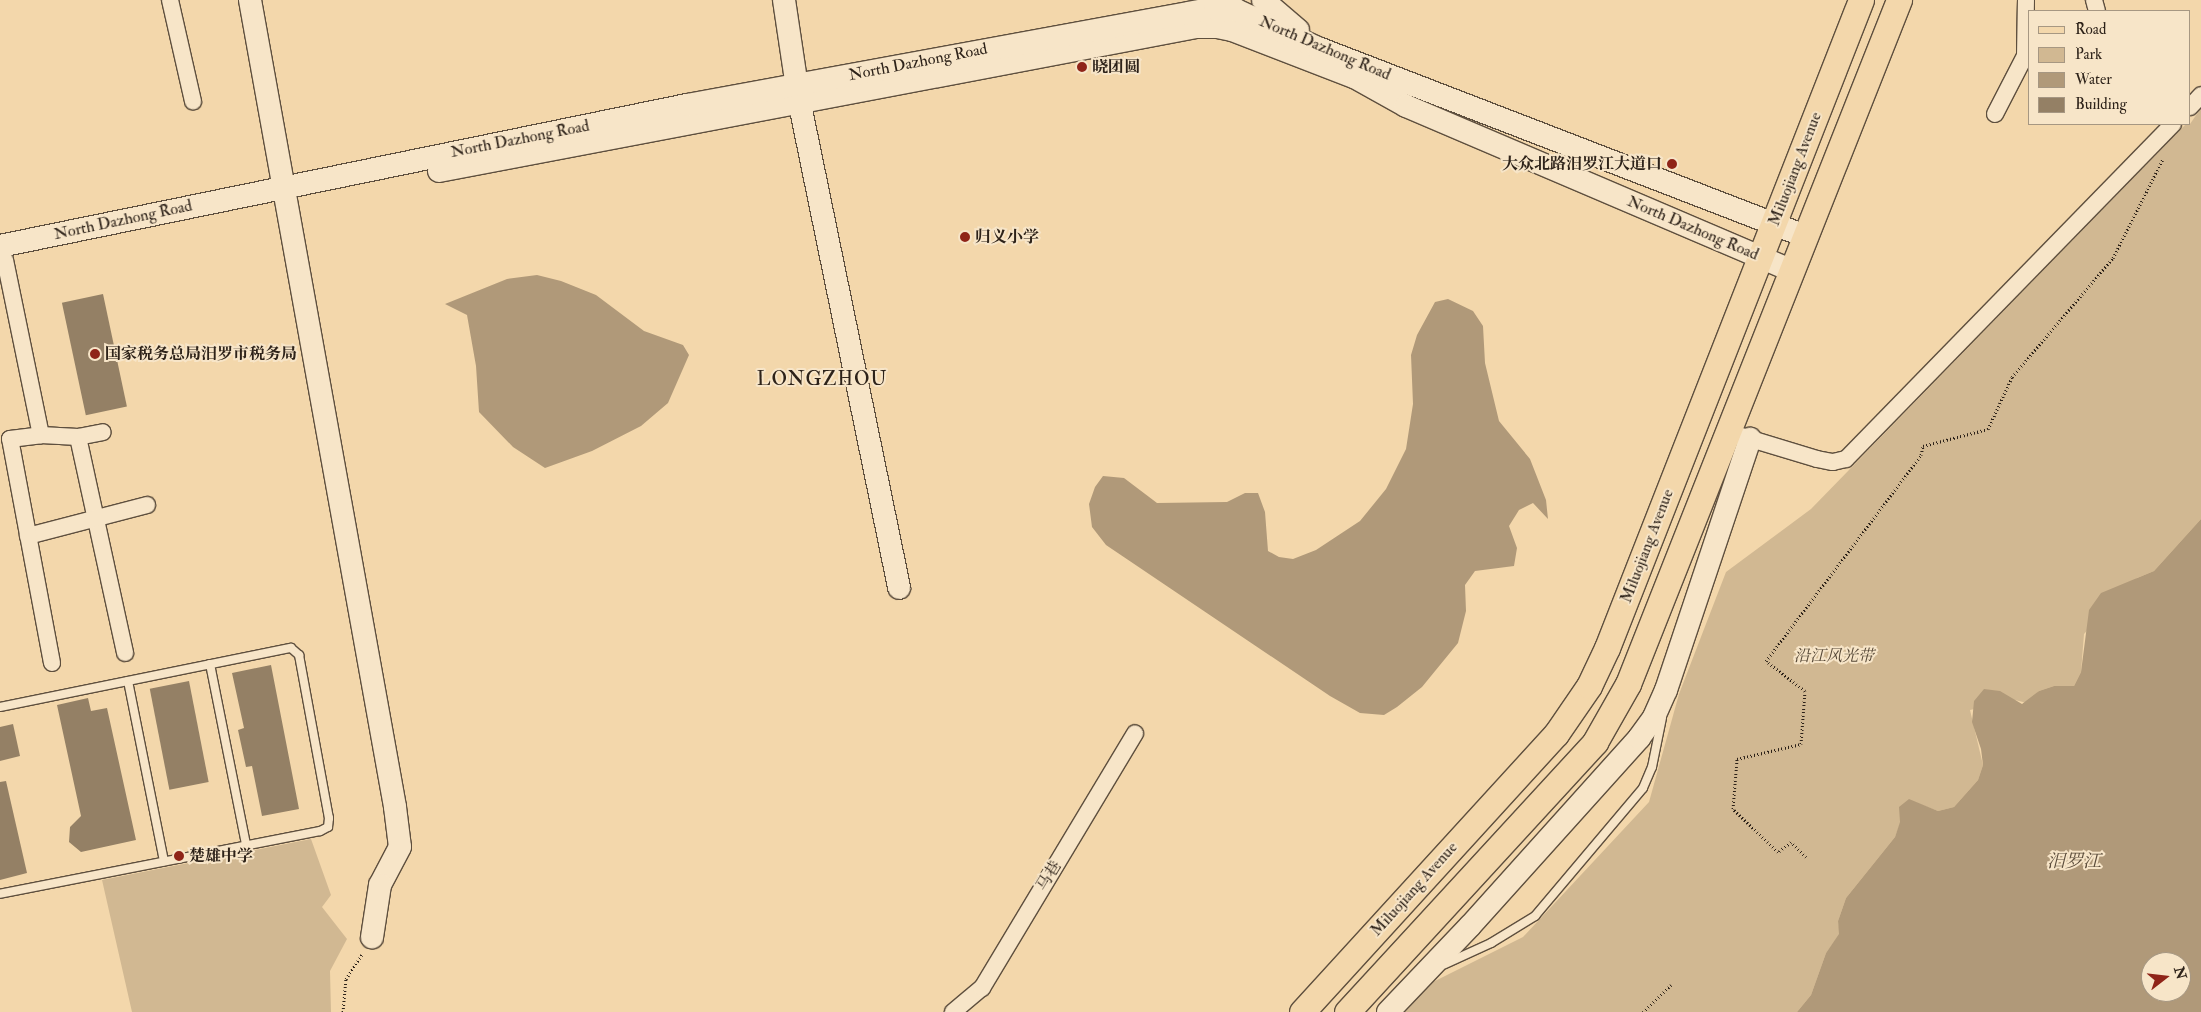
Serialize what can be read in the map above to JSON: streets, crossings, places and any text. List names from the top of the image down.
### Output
{
  "streets": {
    "main road": ["North Dazhong Road", "Miluojiang Avenue"],
    "street": ["马巷"]
  },
  "crossings": [
    ["North Dazhong Road", "Miluojiang Avenue"]
  ],
  "districts": ["LONGZHOU"],
  "water": ["汨罗江"],
  "parks": ["沿江风光带"],
  "places": [
    "晓团圆",
    "大众北路汨罗江大道口",
    "归义小学",
    "国家税务总局汨罗市税务局",
    "楚雄中学"
  ],
  "legend": [
    "Road",
    "Park",
    "Water",
    "Building"
  ],
  "north": "right"
}
